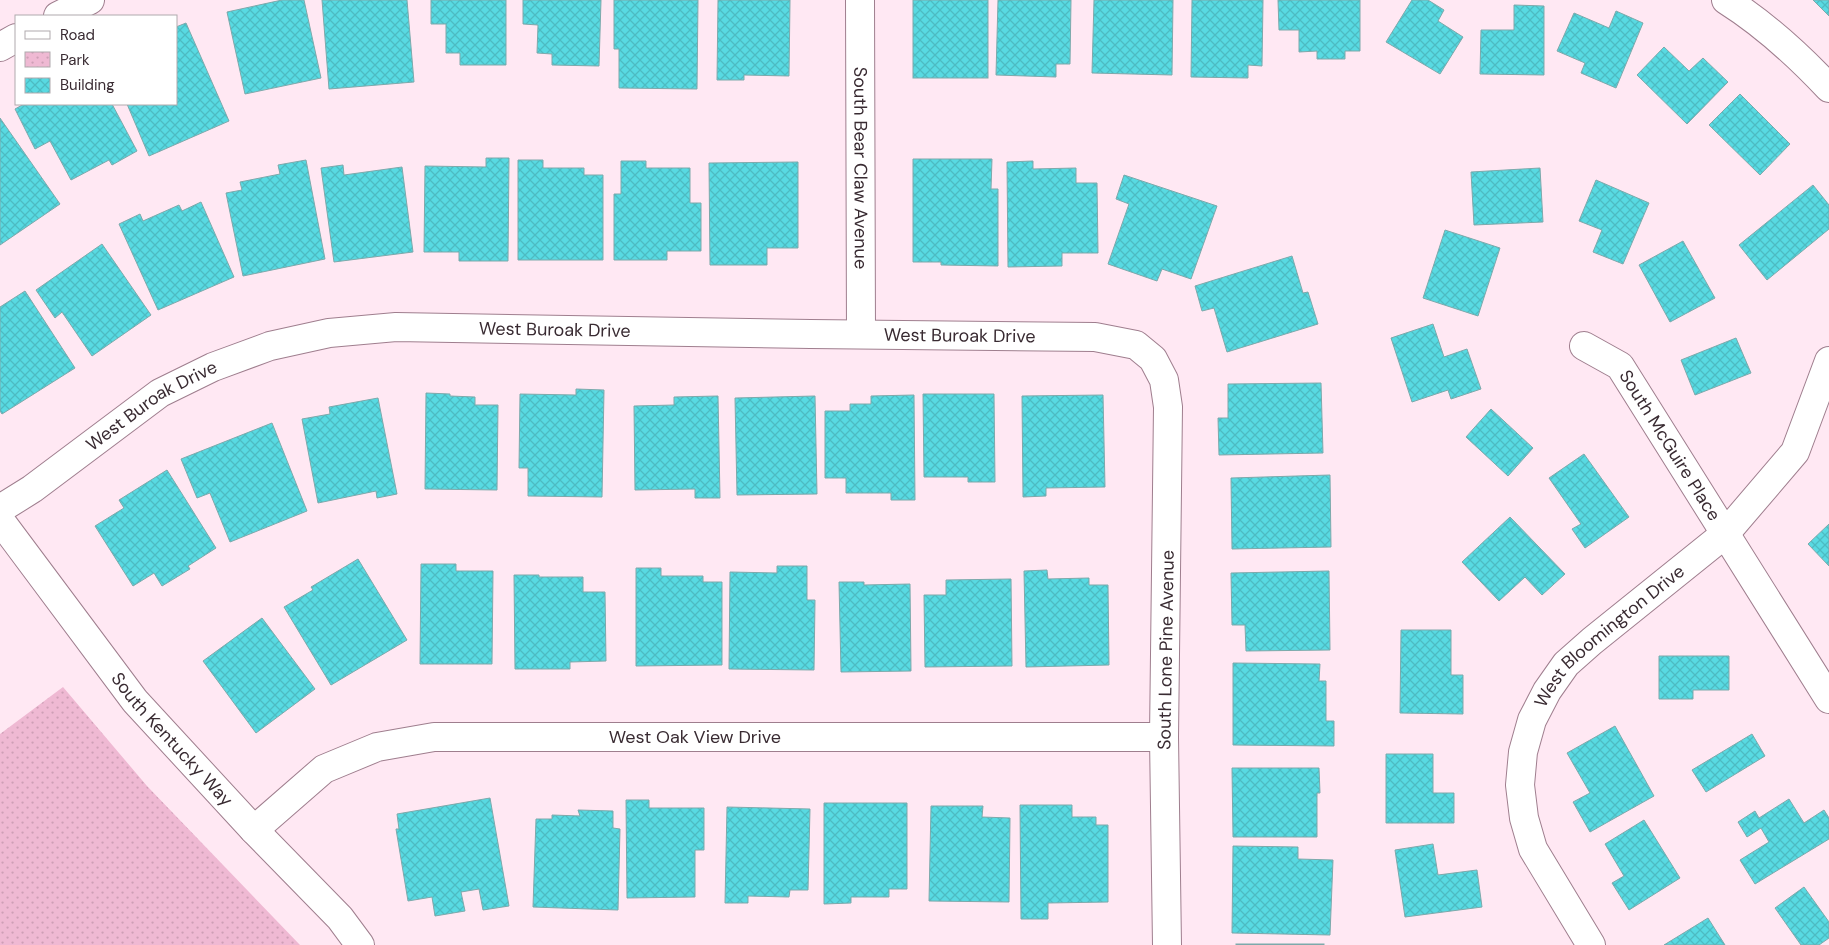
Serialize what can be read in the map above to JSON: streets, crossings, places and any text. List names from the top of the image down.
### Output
{
  "streets": {
    "street": [
      "South Bear Claw Avenue",
      "West Buroak Drive",
      "South McGuire Place",
      "West Bloomington Drive",
      "South Lone Pine Avenue",
      "West Oak View Drive",
      "South Kentucky Way"
    ]
  },
  "crossings": [
    ["South Bear Claw Avenue", "West Buroak Drive"],
    ["West Buroak Drive", "South Lone Pine Avenue"],
    ["South McGuire Place", "West Bloomington Drive"],
    ["South Lone Pine Avenue", "West Oak View Drive"],
    ["West Oak View Drive", "South Kentucky Way"]
  ],
  "legend": ["Road", "Park", "Building"]
}
